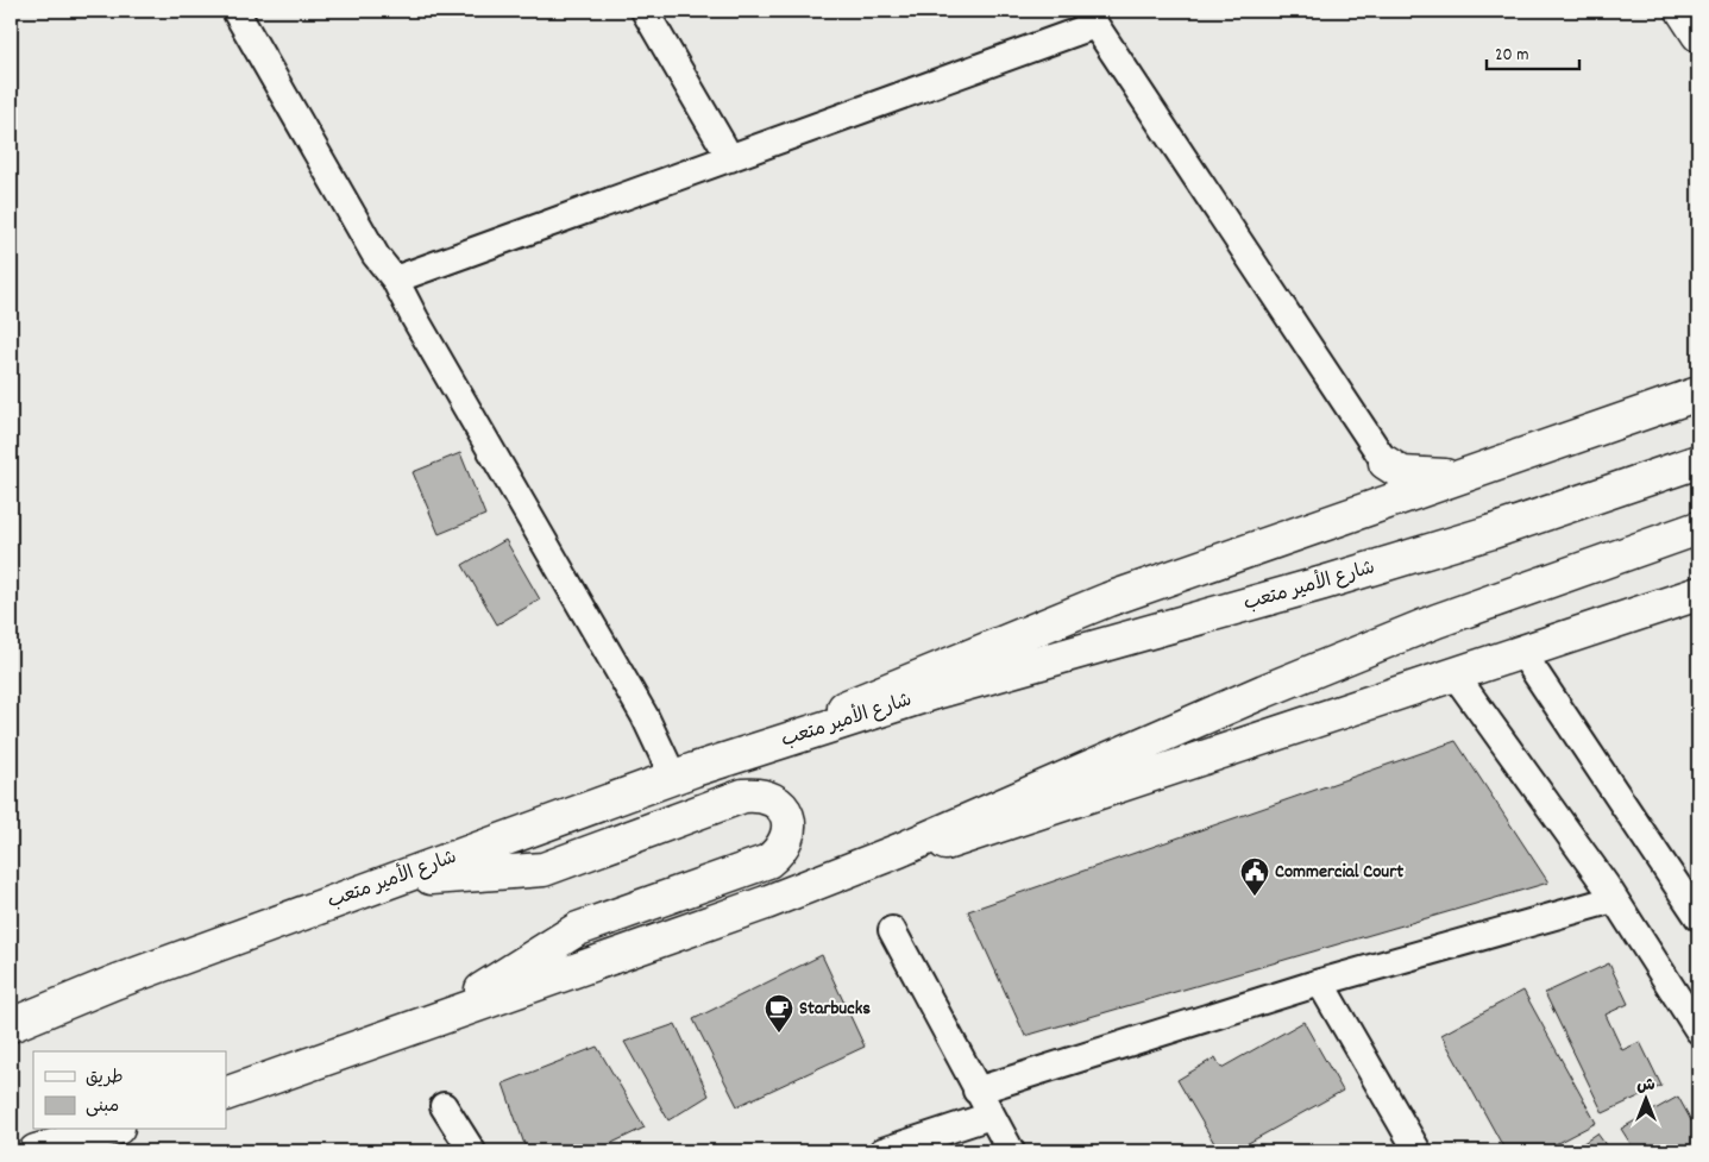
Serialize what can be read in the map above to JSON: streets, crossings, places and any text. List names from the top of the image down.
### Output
{
  "streets": {
    "main road": ["شارع الأمير متعب"]
  },
  "places": {
    "public building": ["Commercial Court"],
    "cafe": ["Starbucks"]
  },
  "legend": ["طريق", "مبنى"],
  "scale_bar": "20 m",
  "north": "top"
}
